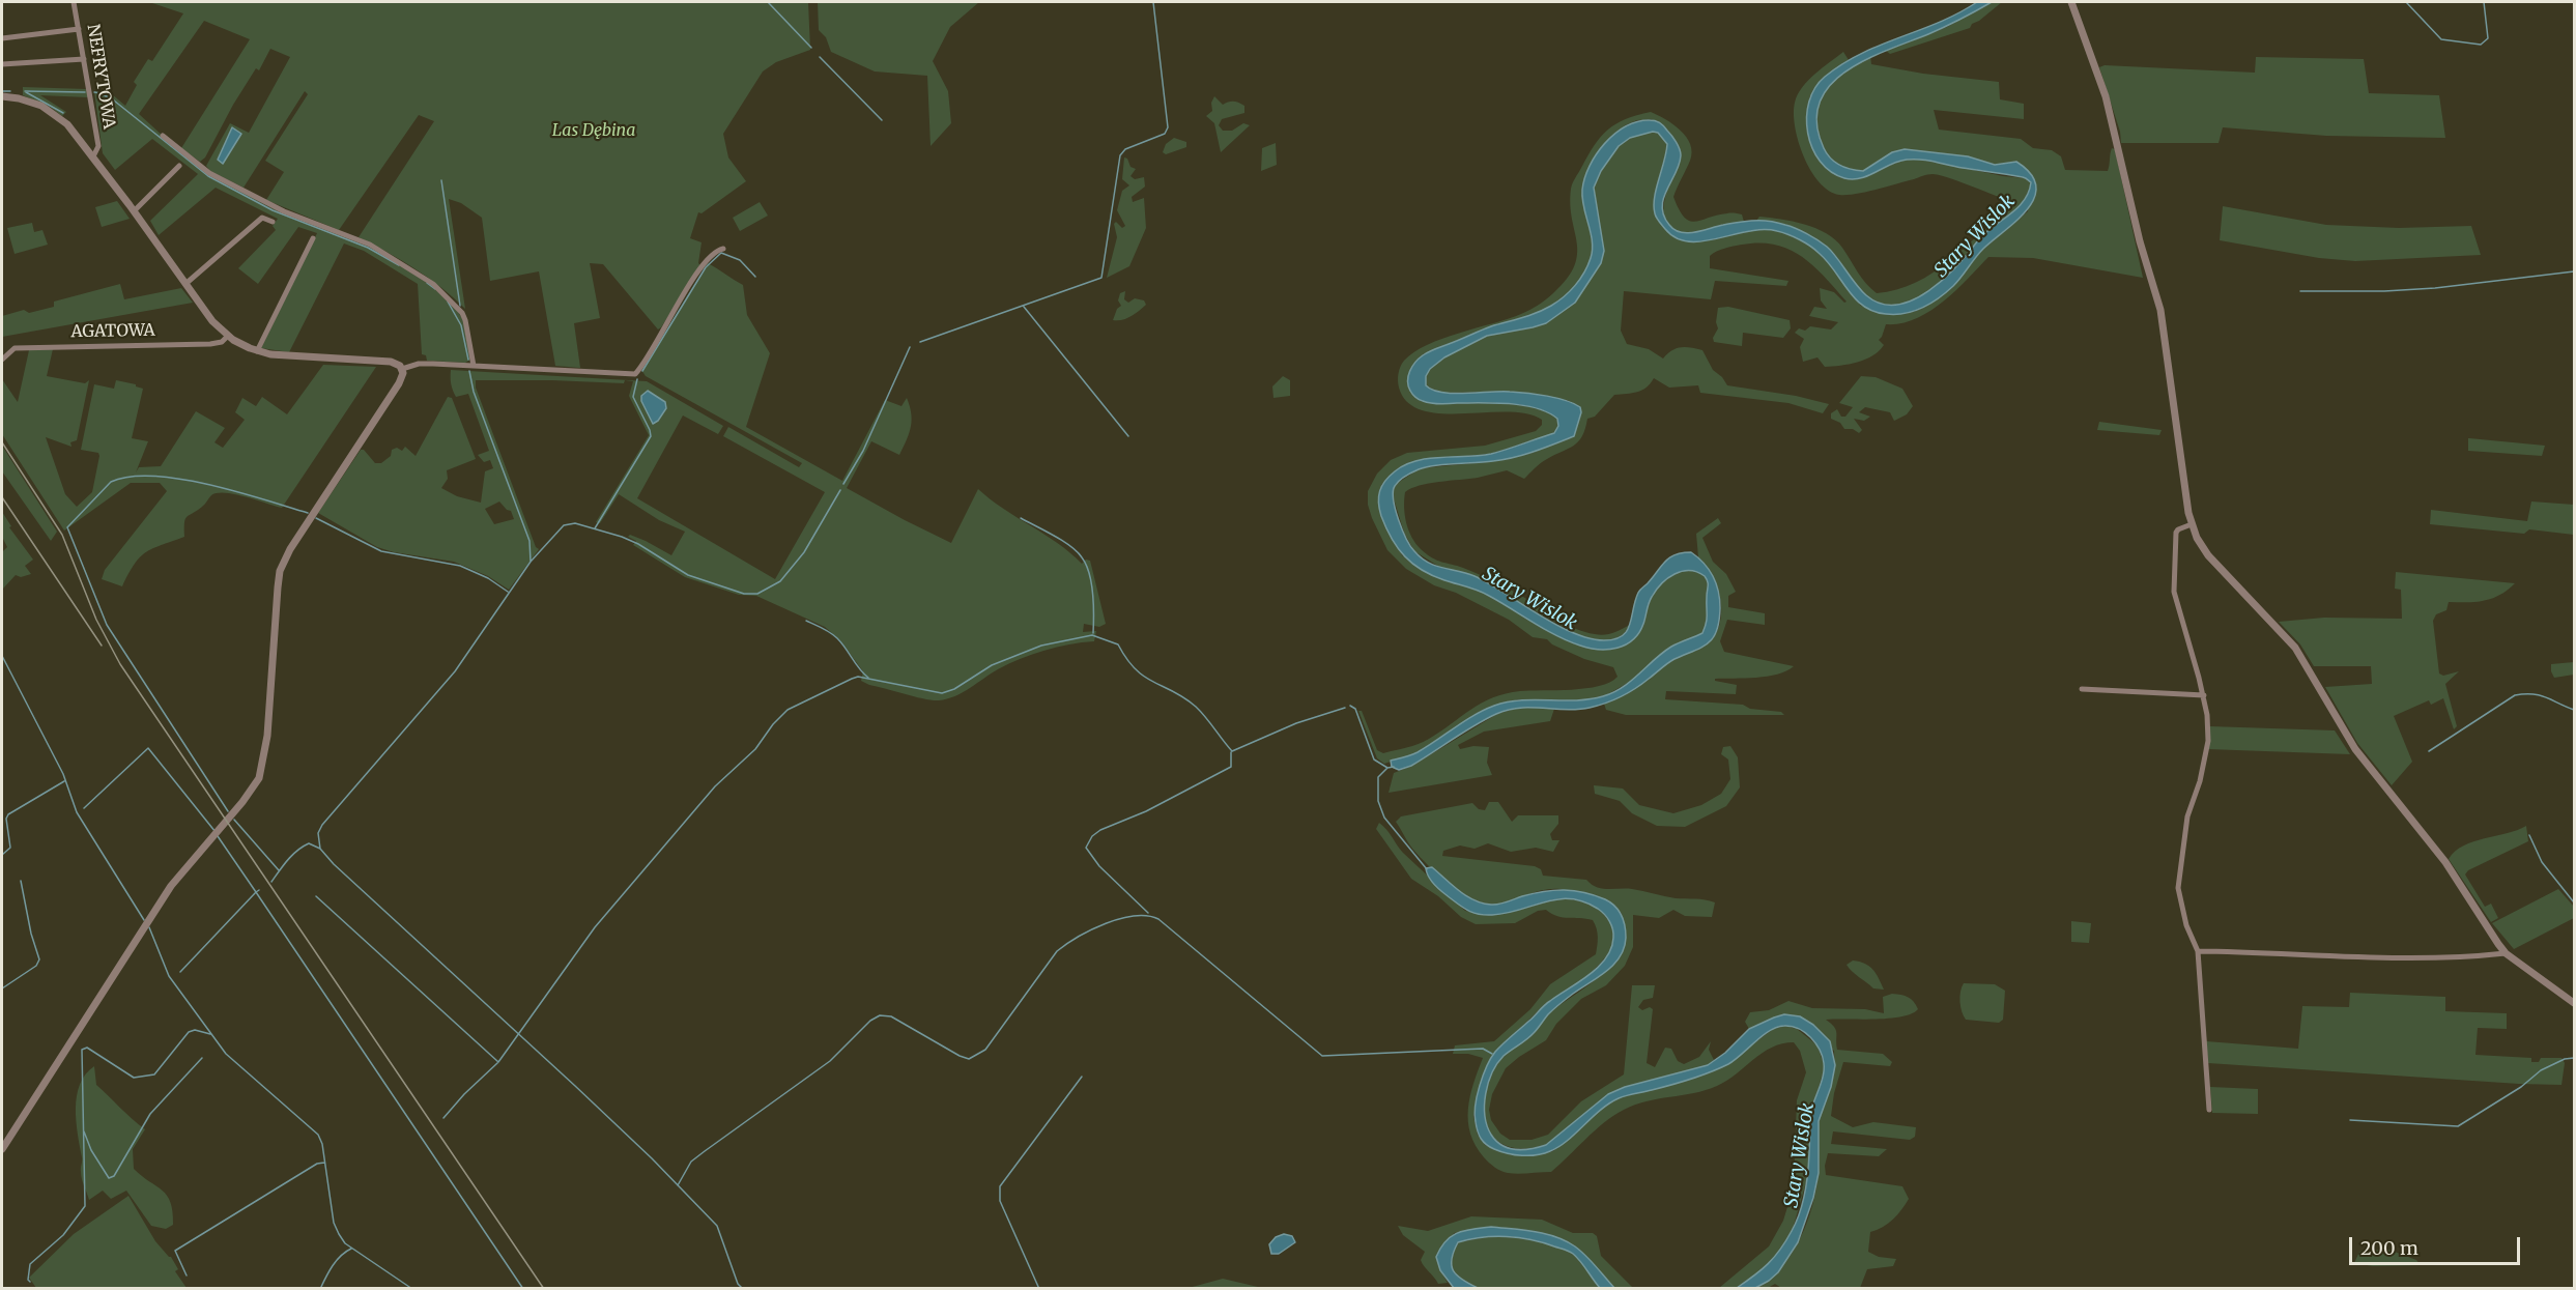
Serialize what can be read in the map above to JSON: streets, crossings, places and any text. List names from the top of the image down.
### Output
{
  "streets": {
    "street": ["NEFRYTOWA", "AGATOWA"]
  },
  "water": ["Stary Wislok"],
  "parks": ["Las Dębina"],
  "scale_bar": "200 m"
}
